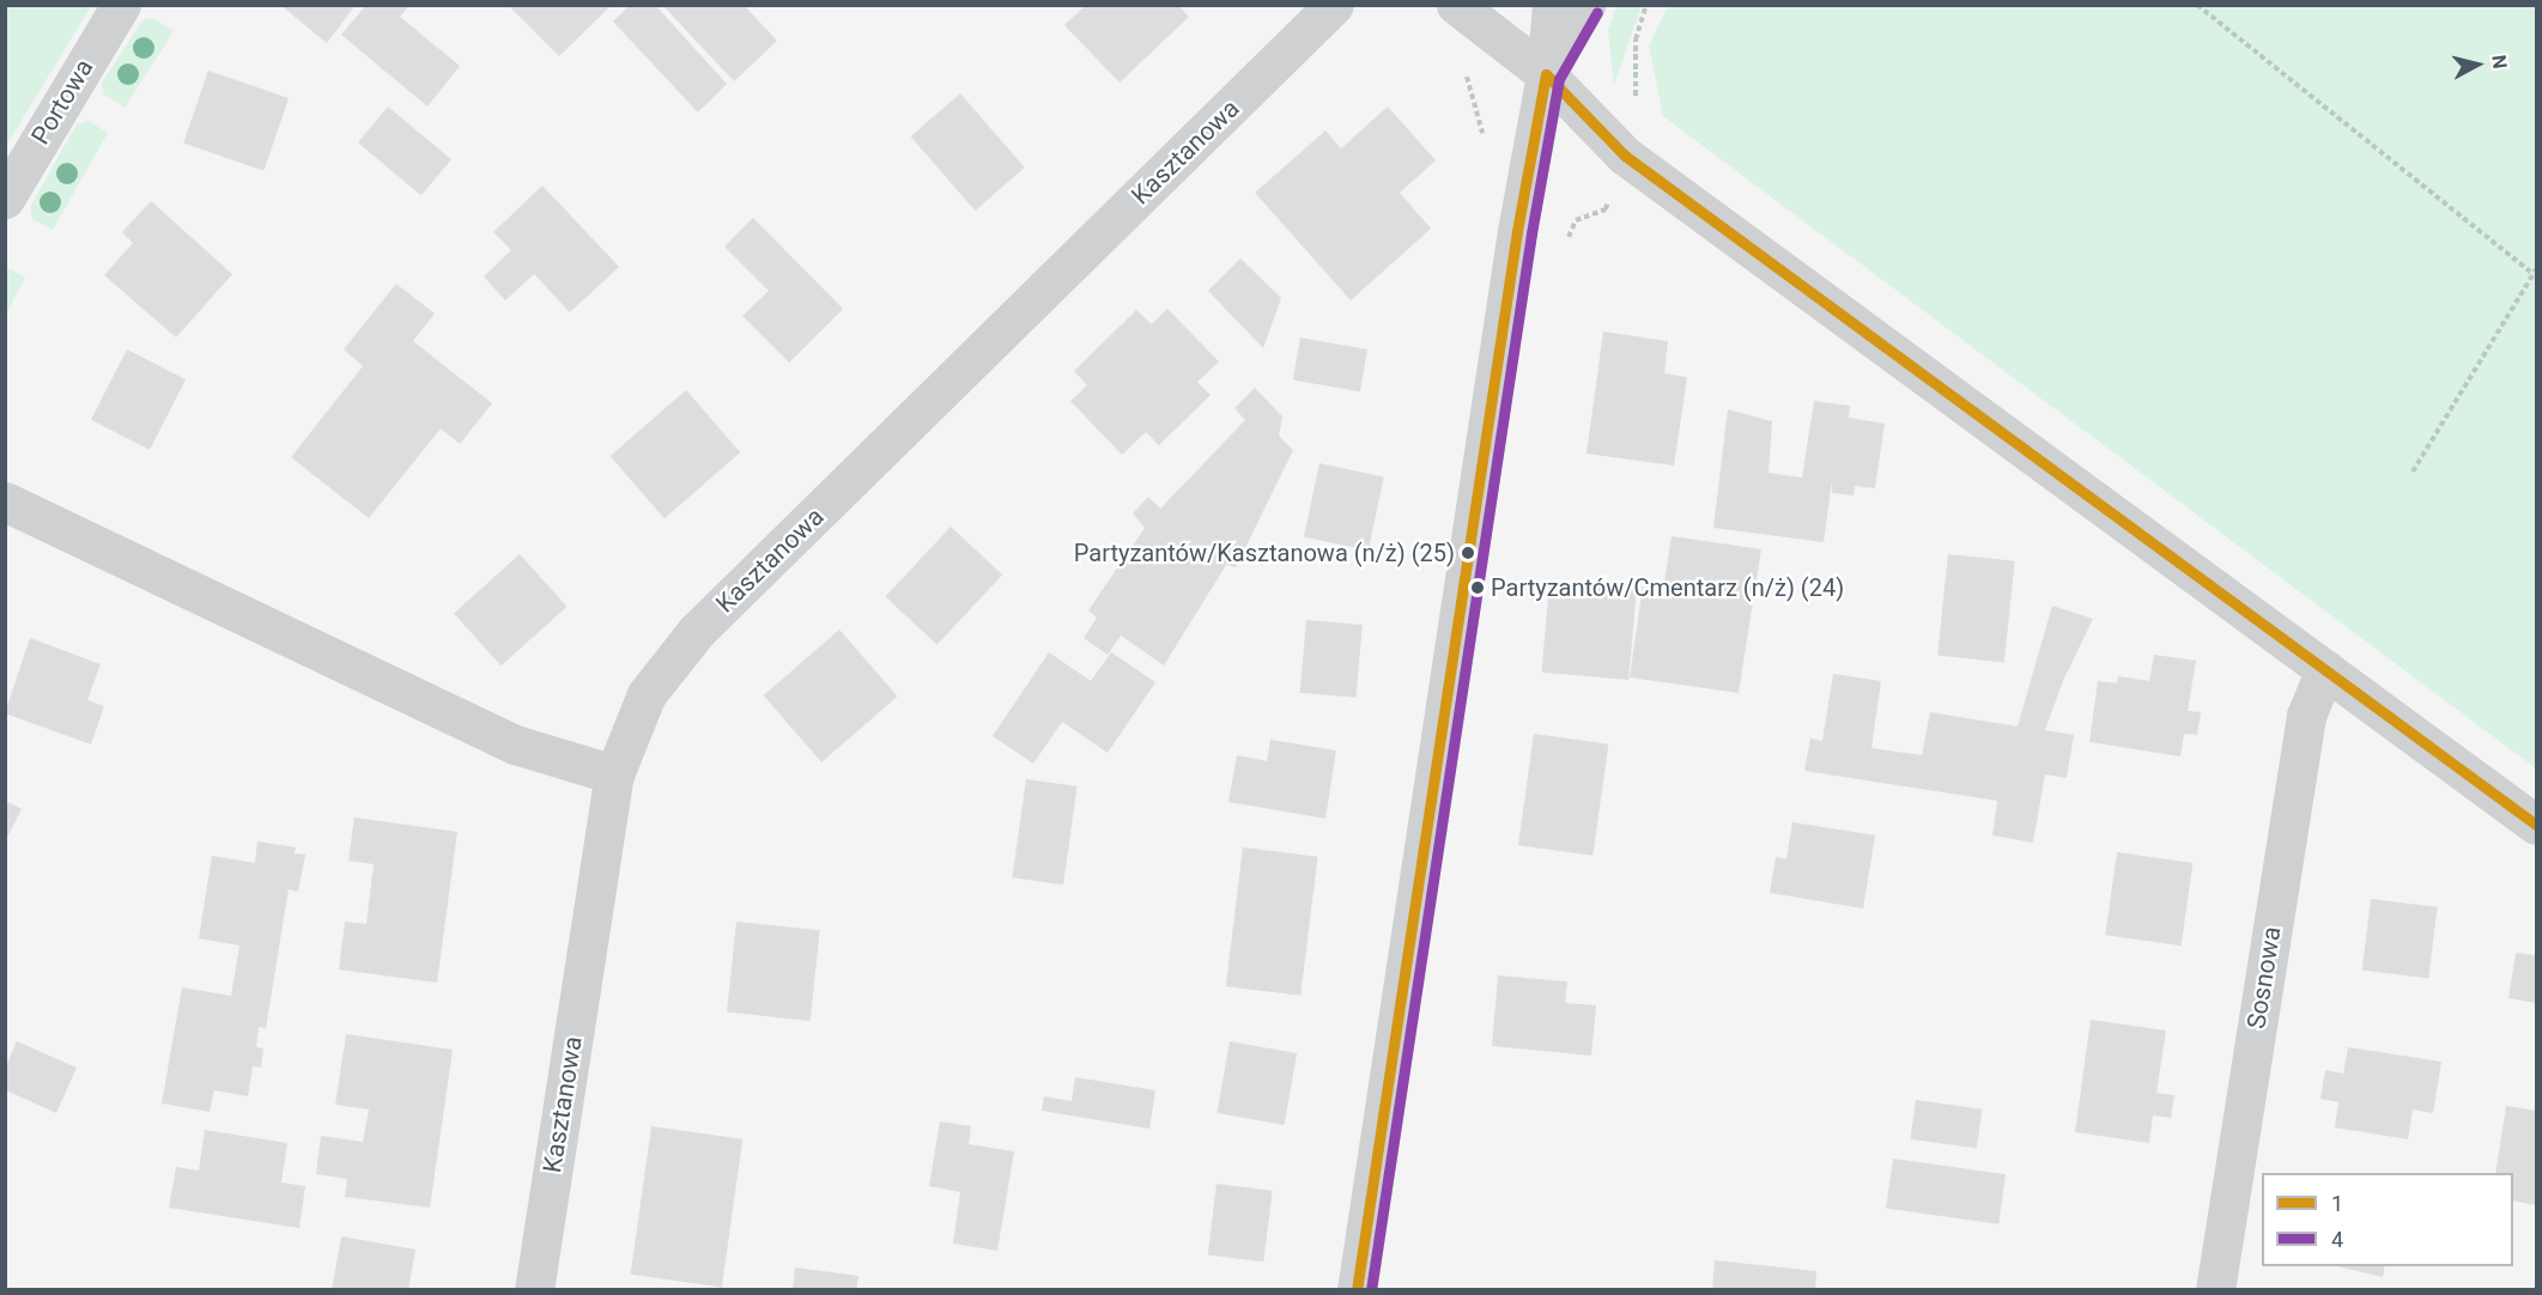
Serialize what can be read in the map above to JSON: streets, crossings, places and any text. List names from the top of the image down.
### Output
{
  "streets": {
    "street": ["Portowa", "Kasztanowa", "Sosnowa"]
  },
  "places": ["Partyzantów/Kasztanowa (n/ż) (25)", "Partyzantów/Cmentarz (n/ż) (24)"],
  "lines": ["transit line 4", "transit line 1"],
  "legend": ["1", "4"],
  "north": "right"
}
